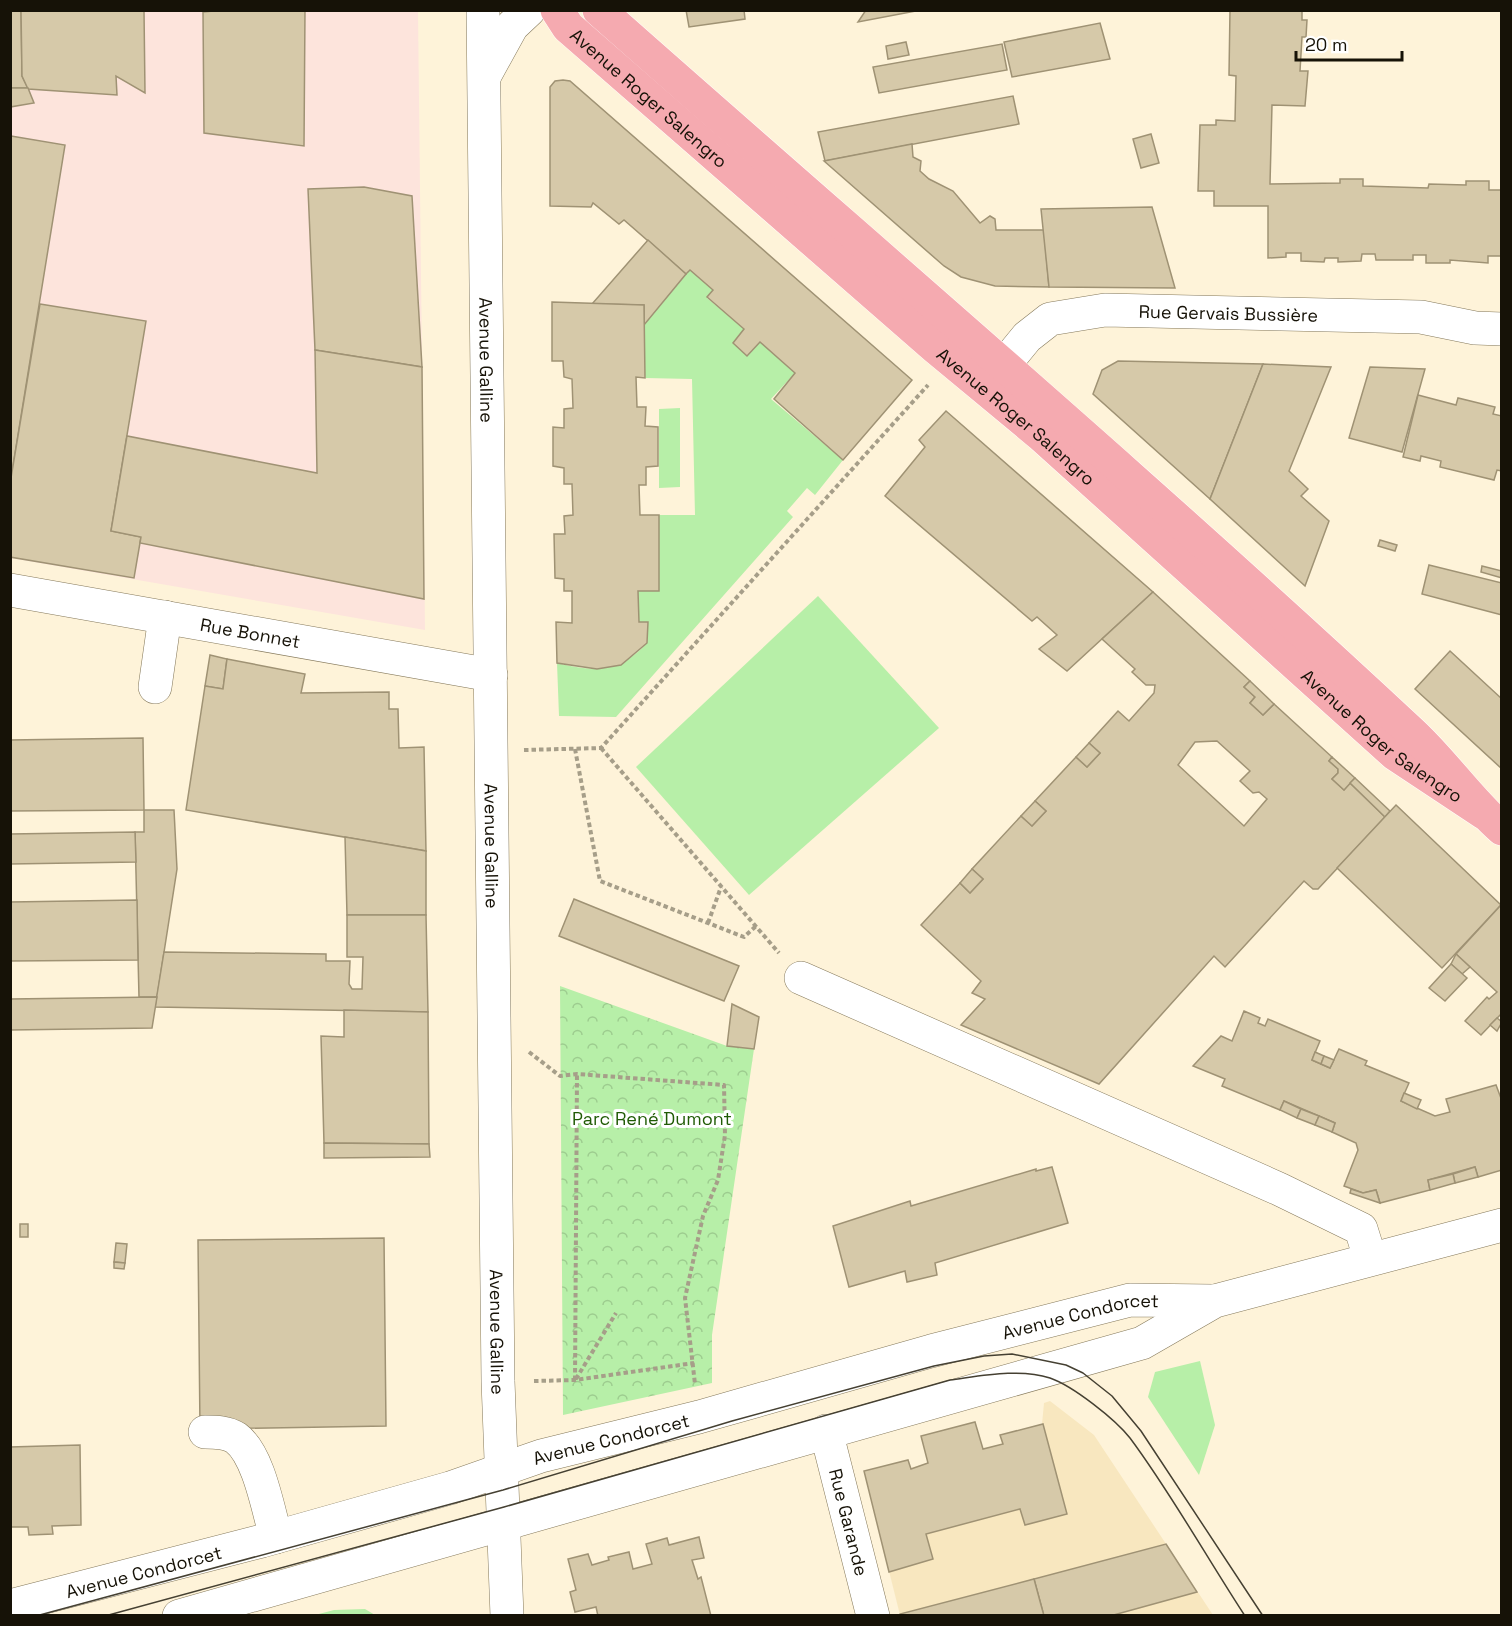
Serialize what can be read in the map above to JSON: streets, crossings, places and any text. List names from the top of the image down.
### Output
{
  "streets": {
    "main road": ["Avenue Roger Salengro"],
    "street": [
      "Rue Gervais Bussière",
      "Avenue Galline",
      "Rue Bonnet",
      "Avenue Condorcet",
      "Rue Garande"
    ]
  },
  "crossings": [
    ["Avenue Roger Salengro", "Rue Gervais Bussière"],
    ["Avenue Roger Salengro", "Avenue Galline"],
    ["Avenue Galline", "Rue Bonnet"],
    ["Avenue Galline", "Avenue Condorcet"],
    ["Avenue Condorcet", "Rue Garande"]
  ],
  "parks": ["Parc René Dumont"],
  "scale_bar": "20 m"
}
